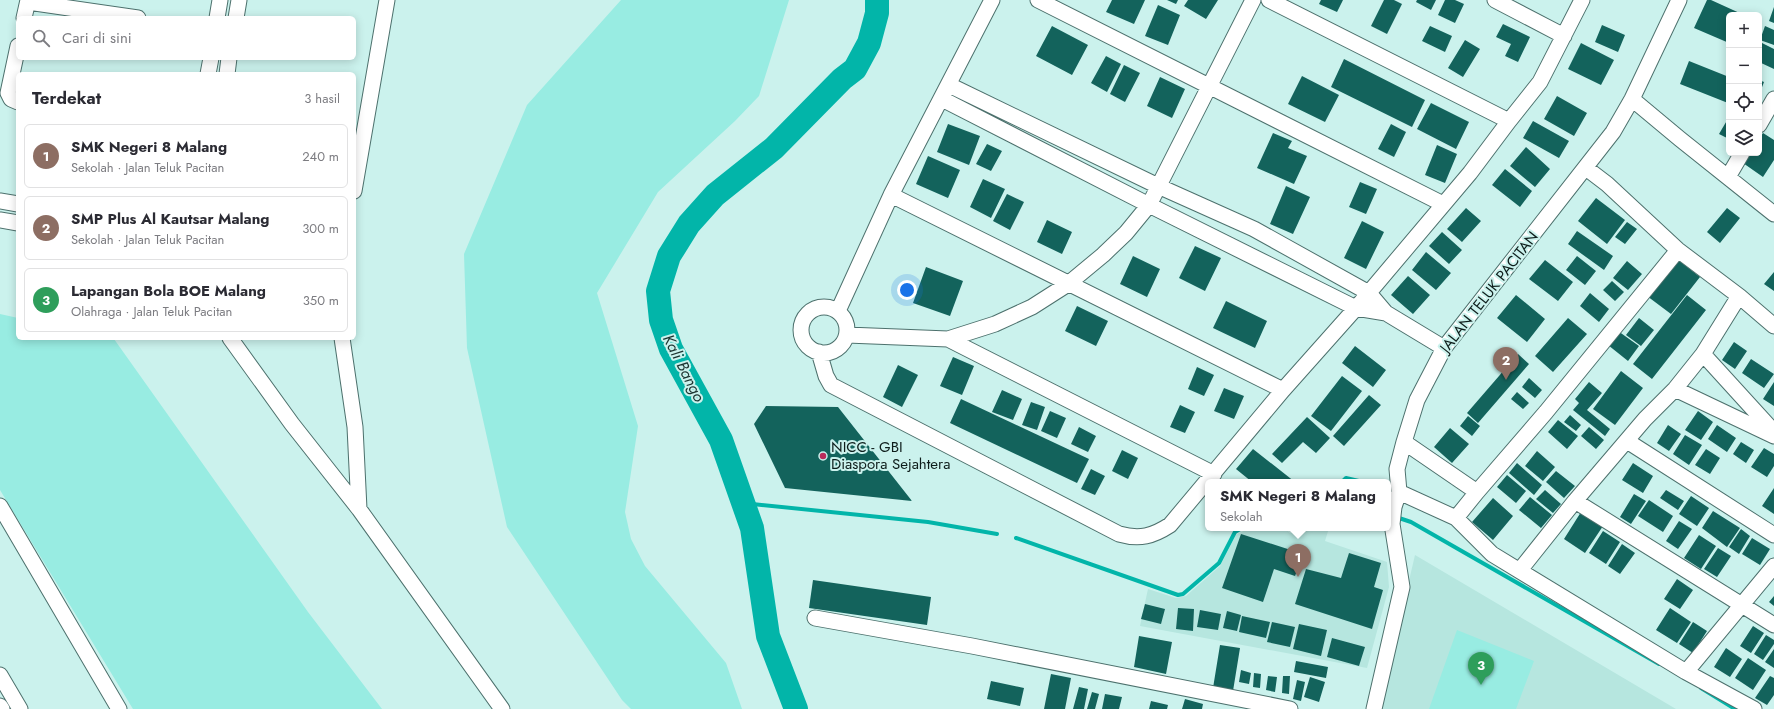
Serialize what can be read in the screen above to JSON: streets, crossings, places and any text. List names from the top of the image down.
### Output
{
  "streets": {
    "street": ["JALAN TELUK PACITAN"]
  },
  "water": ["Kali Bango"],
  "places": ["NICC - GBI Diaspora Sejahtera"],
  "page": {
    "map_buttons": ["+", "−"],
    "search": "Cari di sini",
    "heading": ["Terdekat", "3 hasil"],
    "list": [
      {
        "mark": "1",
        "name": "SMK Negeri 8 Malang",
        "note": "Sekolah · Jalan Teluk Pacitan",
        "value": "240 m"
      },
      {
        "mark": "2",
        "name": "SMP Plus Al Kautsar Malang",
        "note": "Sekolah · Jalan Teluk Pacitan",
        "value": "300 m"
      },
      {
        "mark": "3",
        "name": "Lapangan Bola BOE Malang",
        "note": "Olahraga · Jalan Teluk Pacitan",
        "value": "350 m"
      }
    ],
    "pins": ["2", "1", "3"],
    "popup": ["SMK Negeri 8 Malang", "Sekolah"]
  }
}
